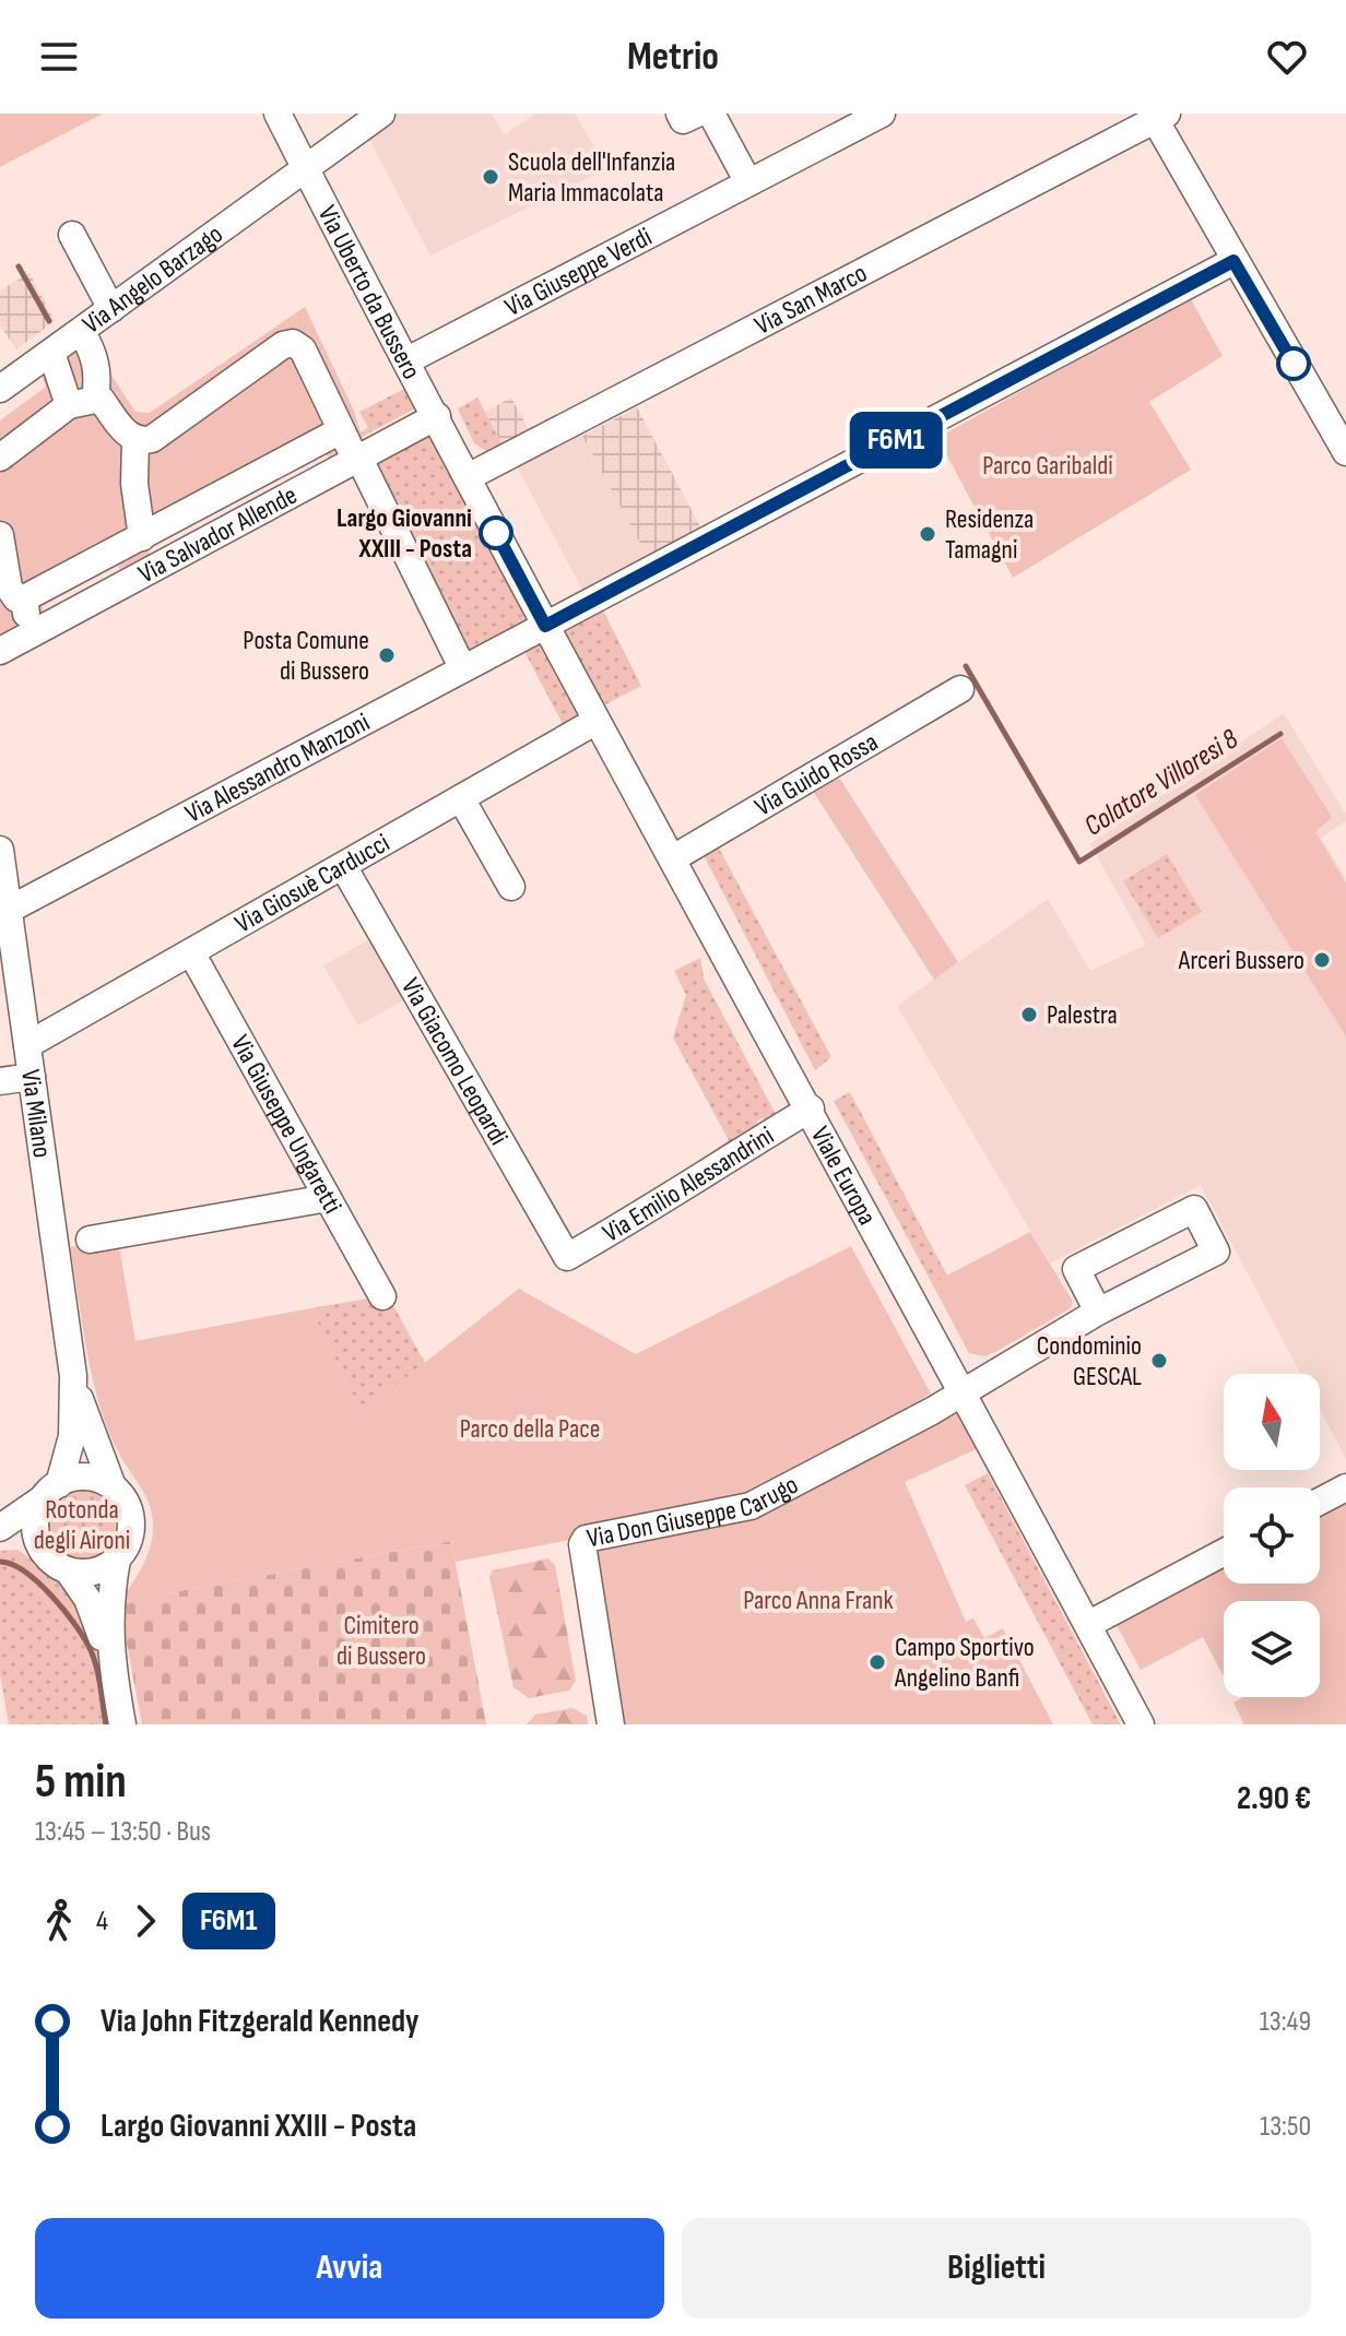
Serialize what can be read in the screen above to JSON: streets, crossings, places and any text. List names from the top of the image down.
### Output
{
  "streets": {
    "street": [
      "Via Giuseppe Verdi",
      "Via Angelo Barzago",
      "Via Uberto da Bussero",
      "Via San Marco",
      "Via Salvador Allende",
      "Via Alessandro Manzoni",
      "Via Guido Rossa",
      "Via Giosuè Carducci",
      "Via Giacomo Leopardi",
      "Via Milano",
      "Via Giuseppe Ungaretti",
      "Viale Europa",
      "Via Emilio Alessandrini",
      "Via Don Giuseppe Carugo"
    ]
  },
  "crossings": [
    ["Via Giuseppe Verdi", "Via Uberto da Bussero"],
    ["Via Angelo Barzago", "Via Uberto da Bussero"],
    ["Via Uberto da Bussero", "Via San Marco"],
    ["Via Uberto da Bussero", "Via Salvador Allende"],
    ["Via Uberto da Bussero", "Viale Europa"],
    ["Via San Marco", "Viale Europa"],
    ["Via Alessandro Manzoni", "Via Milano"],
    ["Via Alessandro Manzoni", "Viale Europa"],
    ["Via Guido Rossa", "Viale Europa"],
    ["Via Giosuè Carducci", "Via Giacomo Leopardi"],
    ["Via Giosuè Carducci", "Via Milano"],
    ["Via Giosuè Carducci", "Via Giuseppe Ungaretti"],
    ["Via Giosuè Carducci", "Viale Europa"],
    ["Via Giacomo Leopardi", "Via Emilio Alessandrini"],
    ["Viale Europa", "Via Emilio Alessandrini"],
    ["Viale Europa", "Via Don Giuseppe Carugo"]
  ],
  "water": ["Colatore Villoresi 8"],
  "parks": [
    "Parco Garibaldi",
    "Parco della Pace",
    "Rotonda degli Aironi",
    "Parco Anna Frank",
    "Cimitero di Bussero"
  ],
  "places": [
    "Scuola dell'Infanzia Maria Immacolata",
    "Largo Giovanni XXIII - Posta",
    "Residenza Tamagni",
    "Posta Comune di Bussero",
    "Arceri Bussero",
    "Palestra",
    "Condominio GESCAL",
    "Campo Sportivo Angelino Banfi"
  ],
  "lines": ["bus line F6M1"],
  "north": "top",
  "page": {
    "header": "Metrio",
    "on_map": "F6M1",
    "heading": ["5 min", "13:45 – 13:50 · Bus", "2.90 €"],
    "legs": ["4", "F6M1"],
    "list": [
      {
        "name": "Via John Fitzgerald Kennedy",
        "value": "13:49"
      },
      {
        "name": "Largo Giovanni XXIII - Posta",
        "value": "13:50"
      }
    ],
    "buttons": ["Avvia", "Biglietti"]
  }
}
